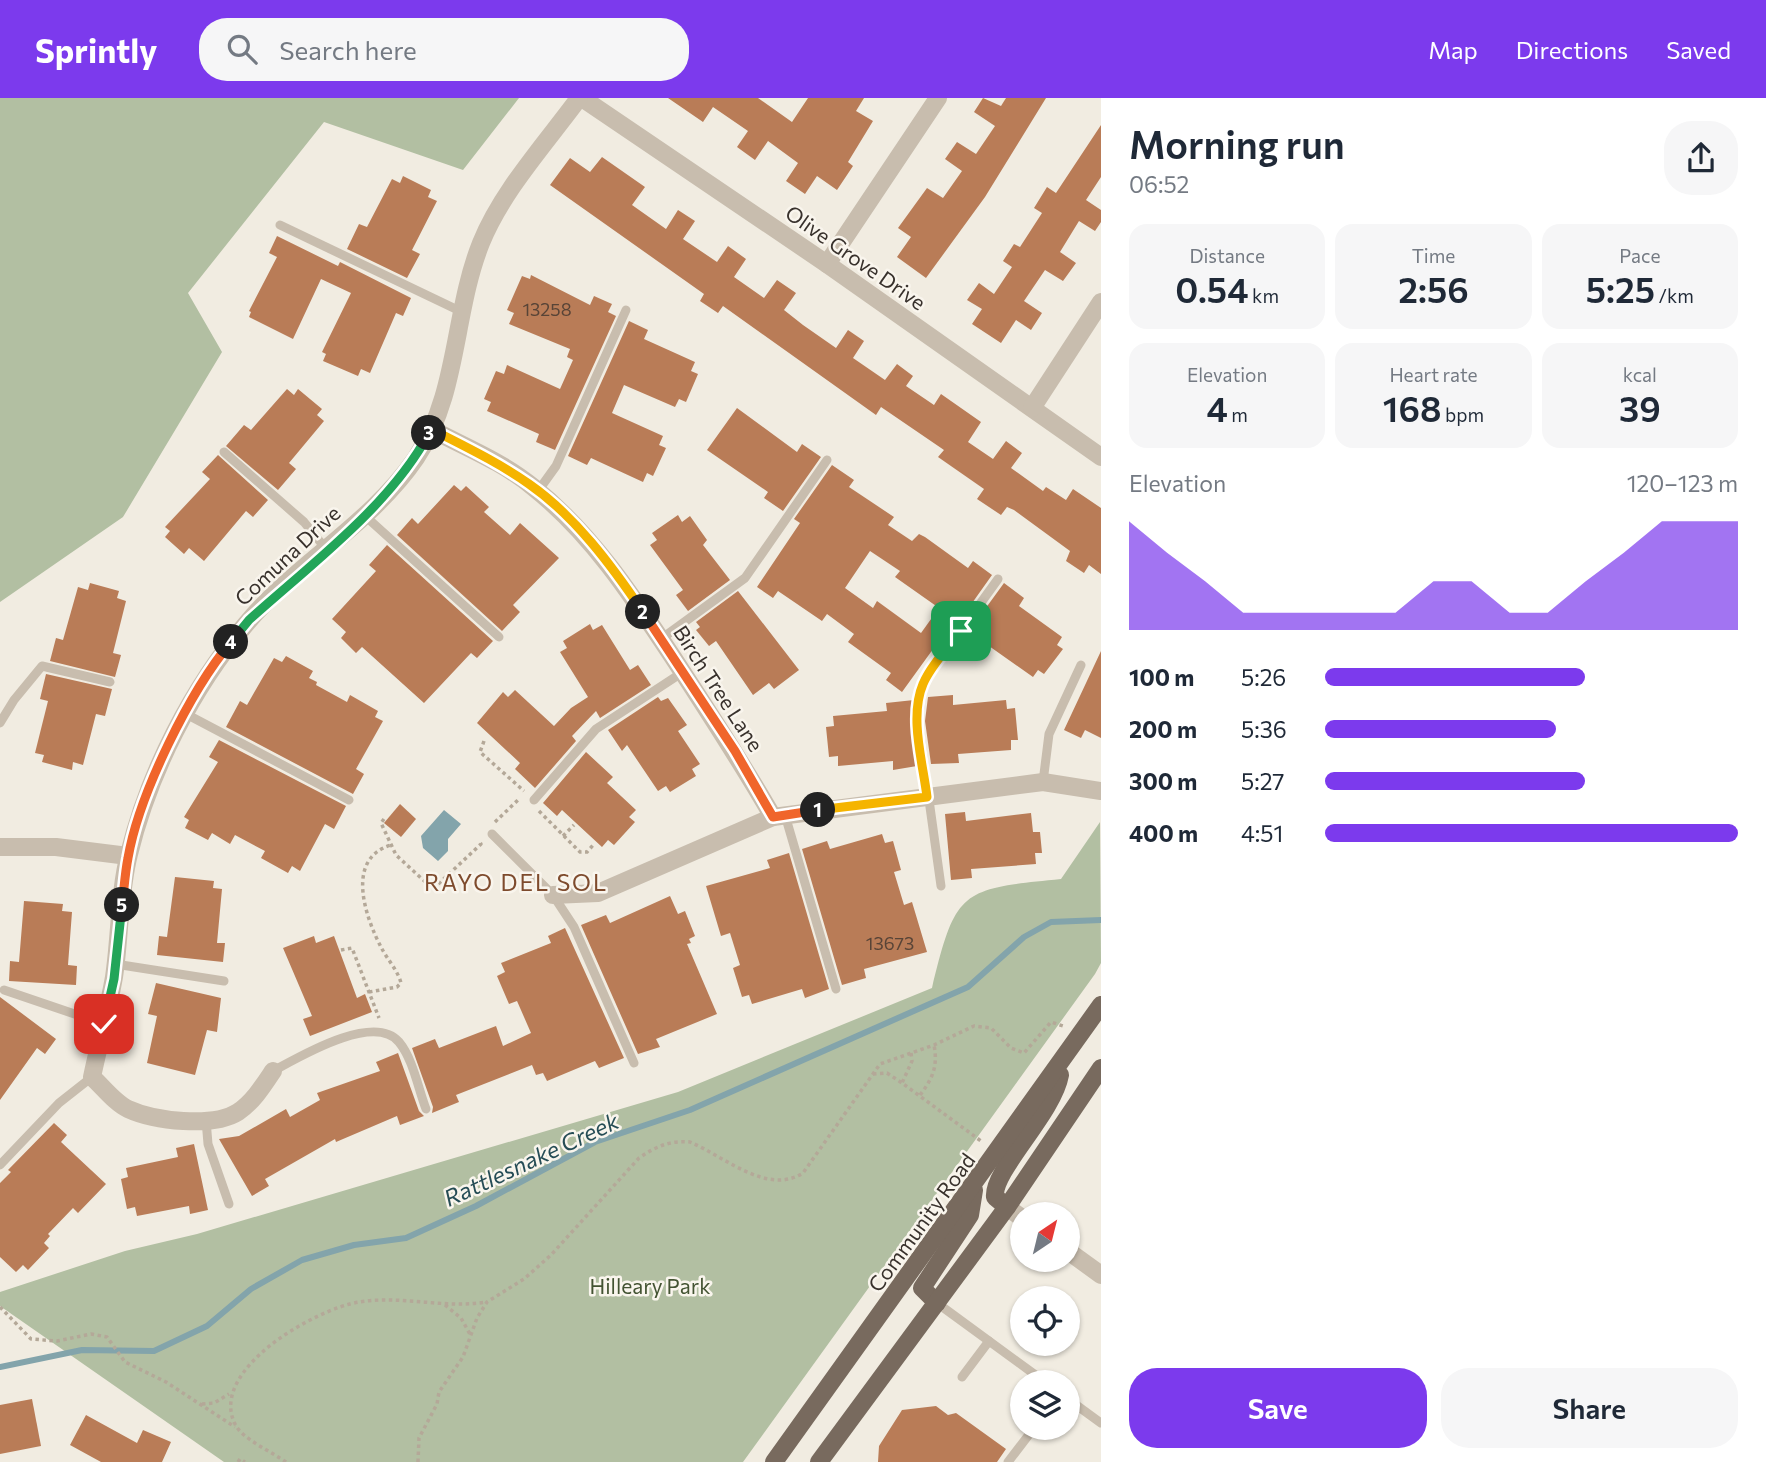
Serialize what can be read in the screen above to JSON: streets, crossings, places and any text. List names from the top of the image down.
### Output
{
  "streets": {
    "main road": ["Community Road"],
    "street": ["Olive Grove Drive", "Comuna Drive", "Birch Tree Lane"]
  },
  "crossings": [
    ["Olive Grove Drive", "Comuna Drive"],
    ["Comuna Drive", "Birch Tree Lane"]
  ],
  "districts": ["RAYO DEL SOL"],
  "water": ["Rattlesnake Creek"],
  "parks": ["Hilleary Park"],
  "house_numbers": ["13258", "13673"],
  "north": "top right",
  "page": {
    "header": "Sprintly",
    "search": "Search here",
    "nav": ["Map", "Directions", "Saved"],
    "heading": ["Morning run", "06:52"],
    "stats": [
      ["Distance", "0.54 km"],
      ["Time", "2:56"],
      ["Pace", "5:25 /km"],
      ["Elevation", "4 m"],
      ["Heart rate", "168 bpm"],
      ["kcal", "39"]
    ],
    "pins": [
      "3",
      "2",
      "4",
      "1",
      "5"
    ],
    "chart": ["Elevation", "120–123 m"],
    "list": [
      {
        "name": "100 m",
        "note": "5:26"
      },
      {
        "name": "200 m",
        "note": "5:36"
      },
      {
        "name": "300 m",
        "note": "5:27"
      },
      {
        "name": "400 m",
        "note": "4:51"
      }
    ],
    "buttons": ["Save", "Share"]
  }
}
